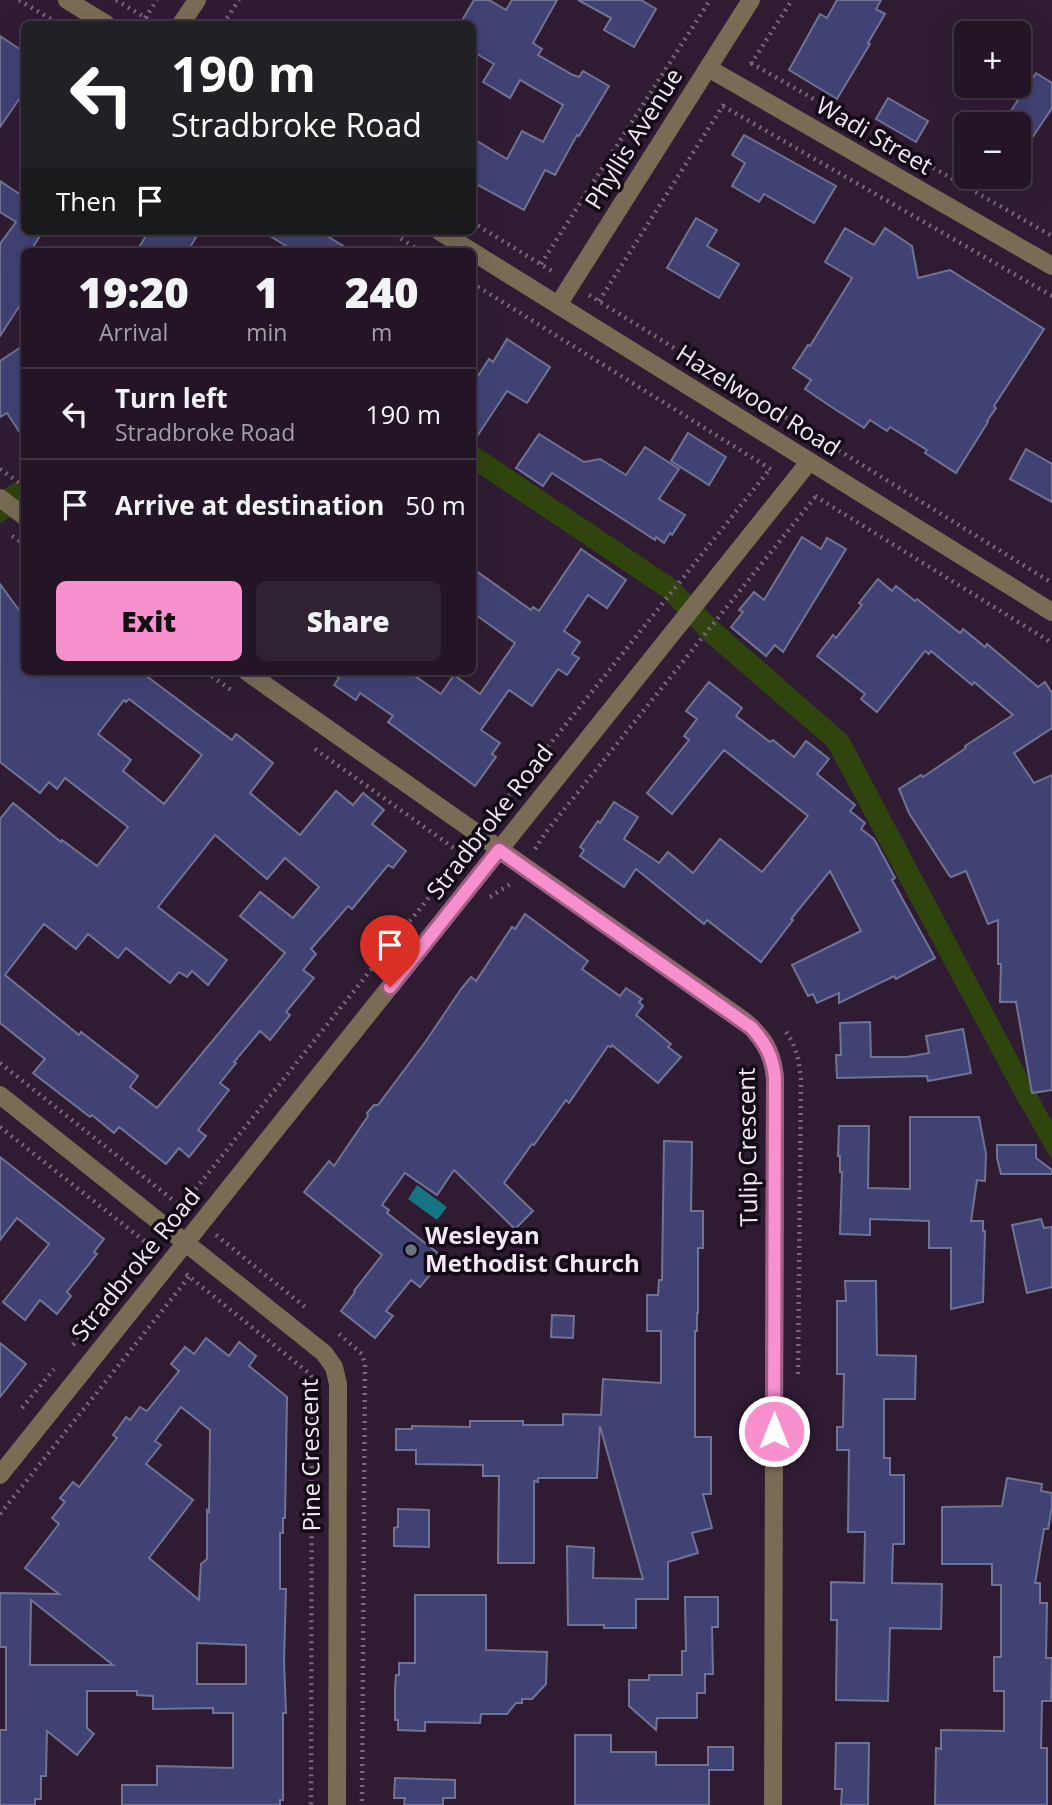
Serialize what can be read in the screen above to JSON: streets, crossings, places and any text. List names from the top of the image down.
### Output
{
  "streets": {
    "street": [
      "Wadi Street",
      "Phyllis Avenue",
      "Hazelwood Road",
      "Stradbroke Road",
      "Tulip Crescent",
      "Pine Crescent"
    ]
  },
  "crossings": [
    ["Wadi Street", "Phyllis Avenue"],
    ["Phyllis Avenue", "Hazelwood Road"],
    ["Hazelwood Road", "Stradbroke Road"],
    ["Stradbroke Road", "Tulip Crescent"],
    ["Stradbroke Road", "Pine Crescent"]
  ],
  "places": ["Wesleyan Methodist Church"],
  "page": {
    "map_buttons": ["+", "−"],
    "turn": ["190 m", "Stradbroke Road"],
    "then": "Then",
    "eta": [
      "19:20",
      "Arrival",
      "1",
      "min",
      "240",
      "m"
    ],
    "list": [
      {
        "name": "Turn left",
        "note": "Stradbroke Road",
        "value": "190 m"
      },
      {
        "name": "Arrive at destination",
        "value": "50 m"
      }
    ],
    "buttons": ["Exit", "Share"]
  }
}
